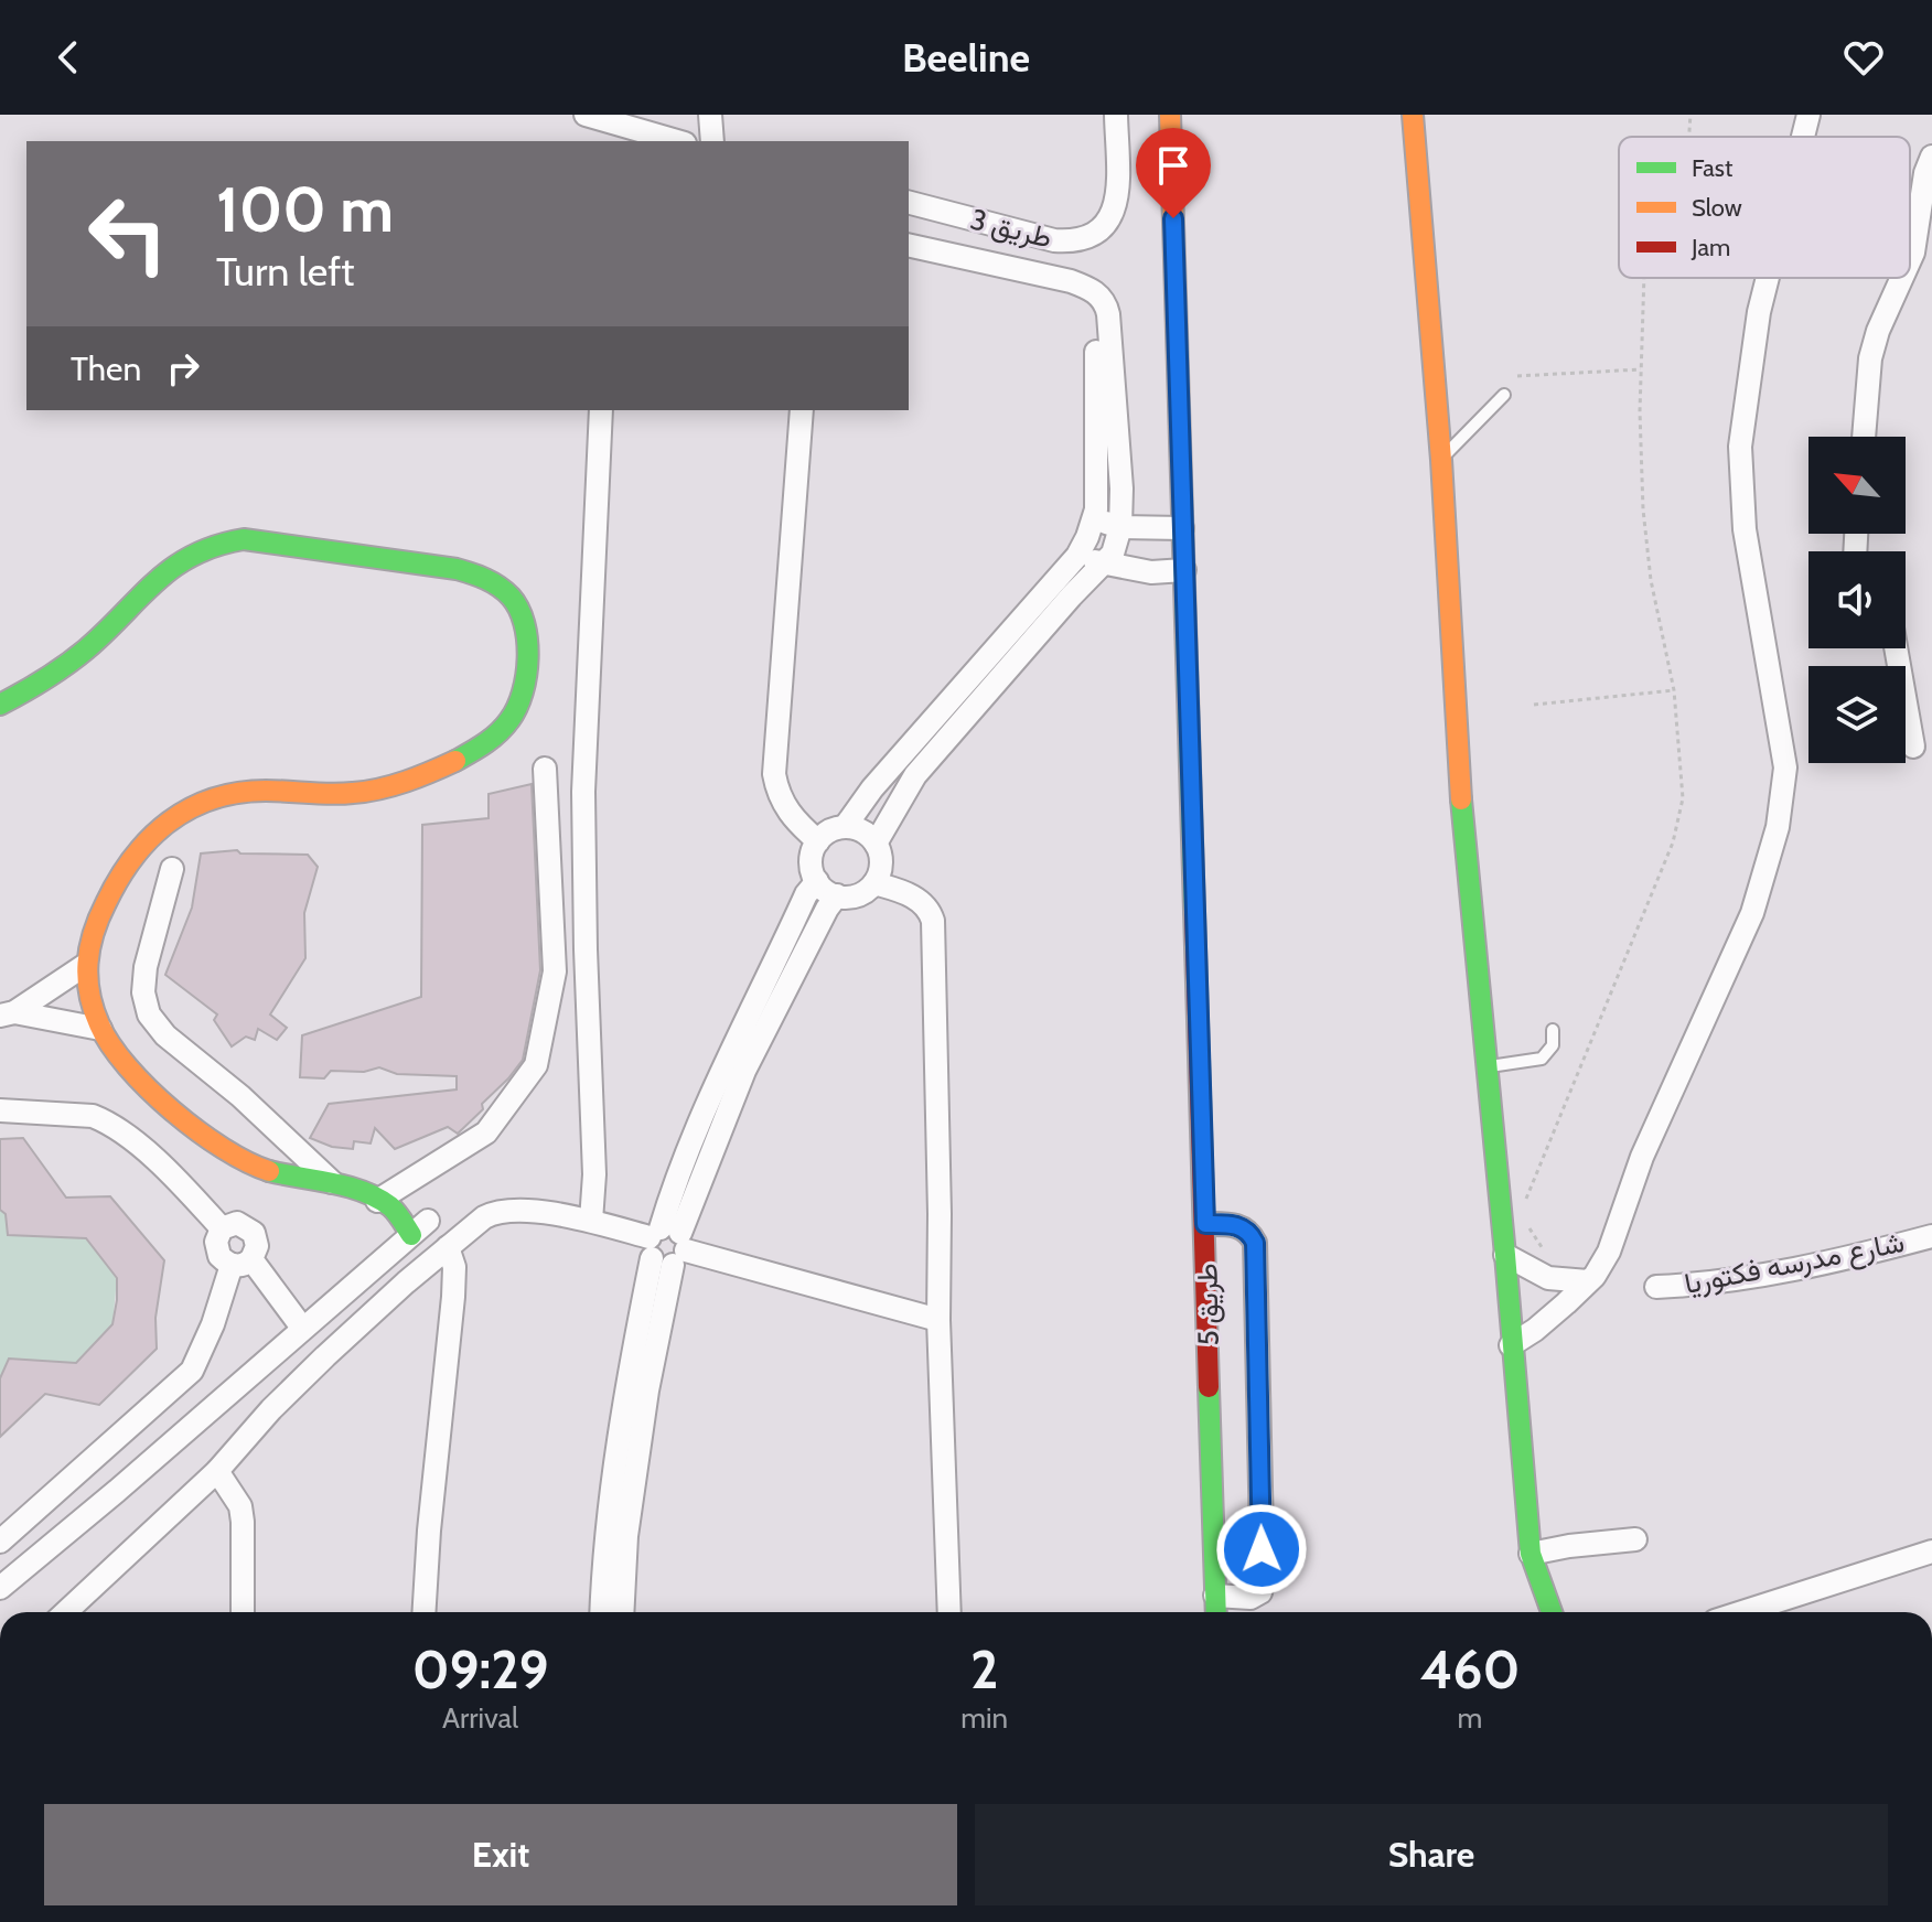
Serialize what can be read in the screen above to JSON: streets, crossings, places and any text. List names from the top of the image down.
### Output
{
  "streets": {
    "street": ["طريق 3", "شارع مدرسه فكتوريا", "طريق 5"]
  },
  "legend": ["Fast", "Slow", "Jam"],
  "north": "top left",
  "page": {
    "header": "Beeline",
    "turn": ["100 m", "Turn left"],
    "then": "Then",
    "eta": [
      "09:29",
      "Arrival",
      "2",
      "min",
      "460",
      "m"
    ],
    "buttons": ["Exit", "Share"]
  }
}
